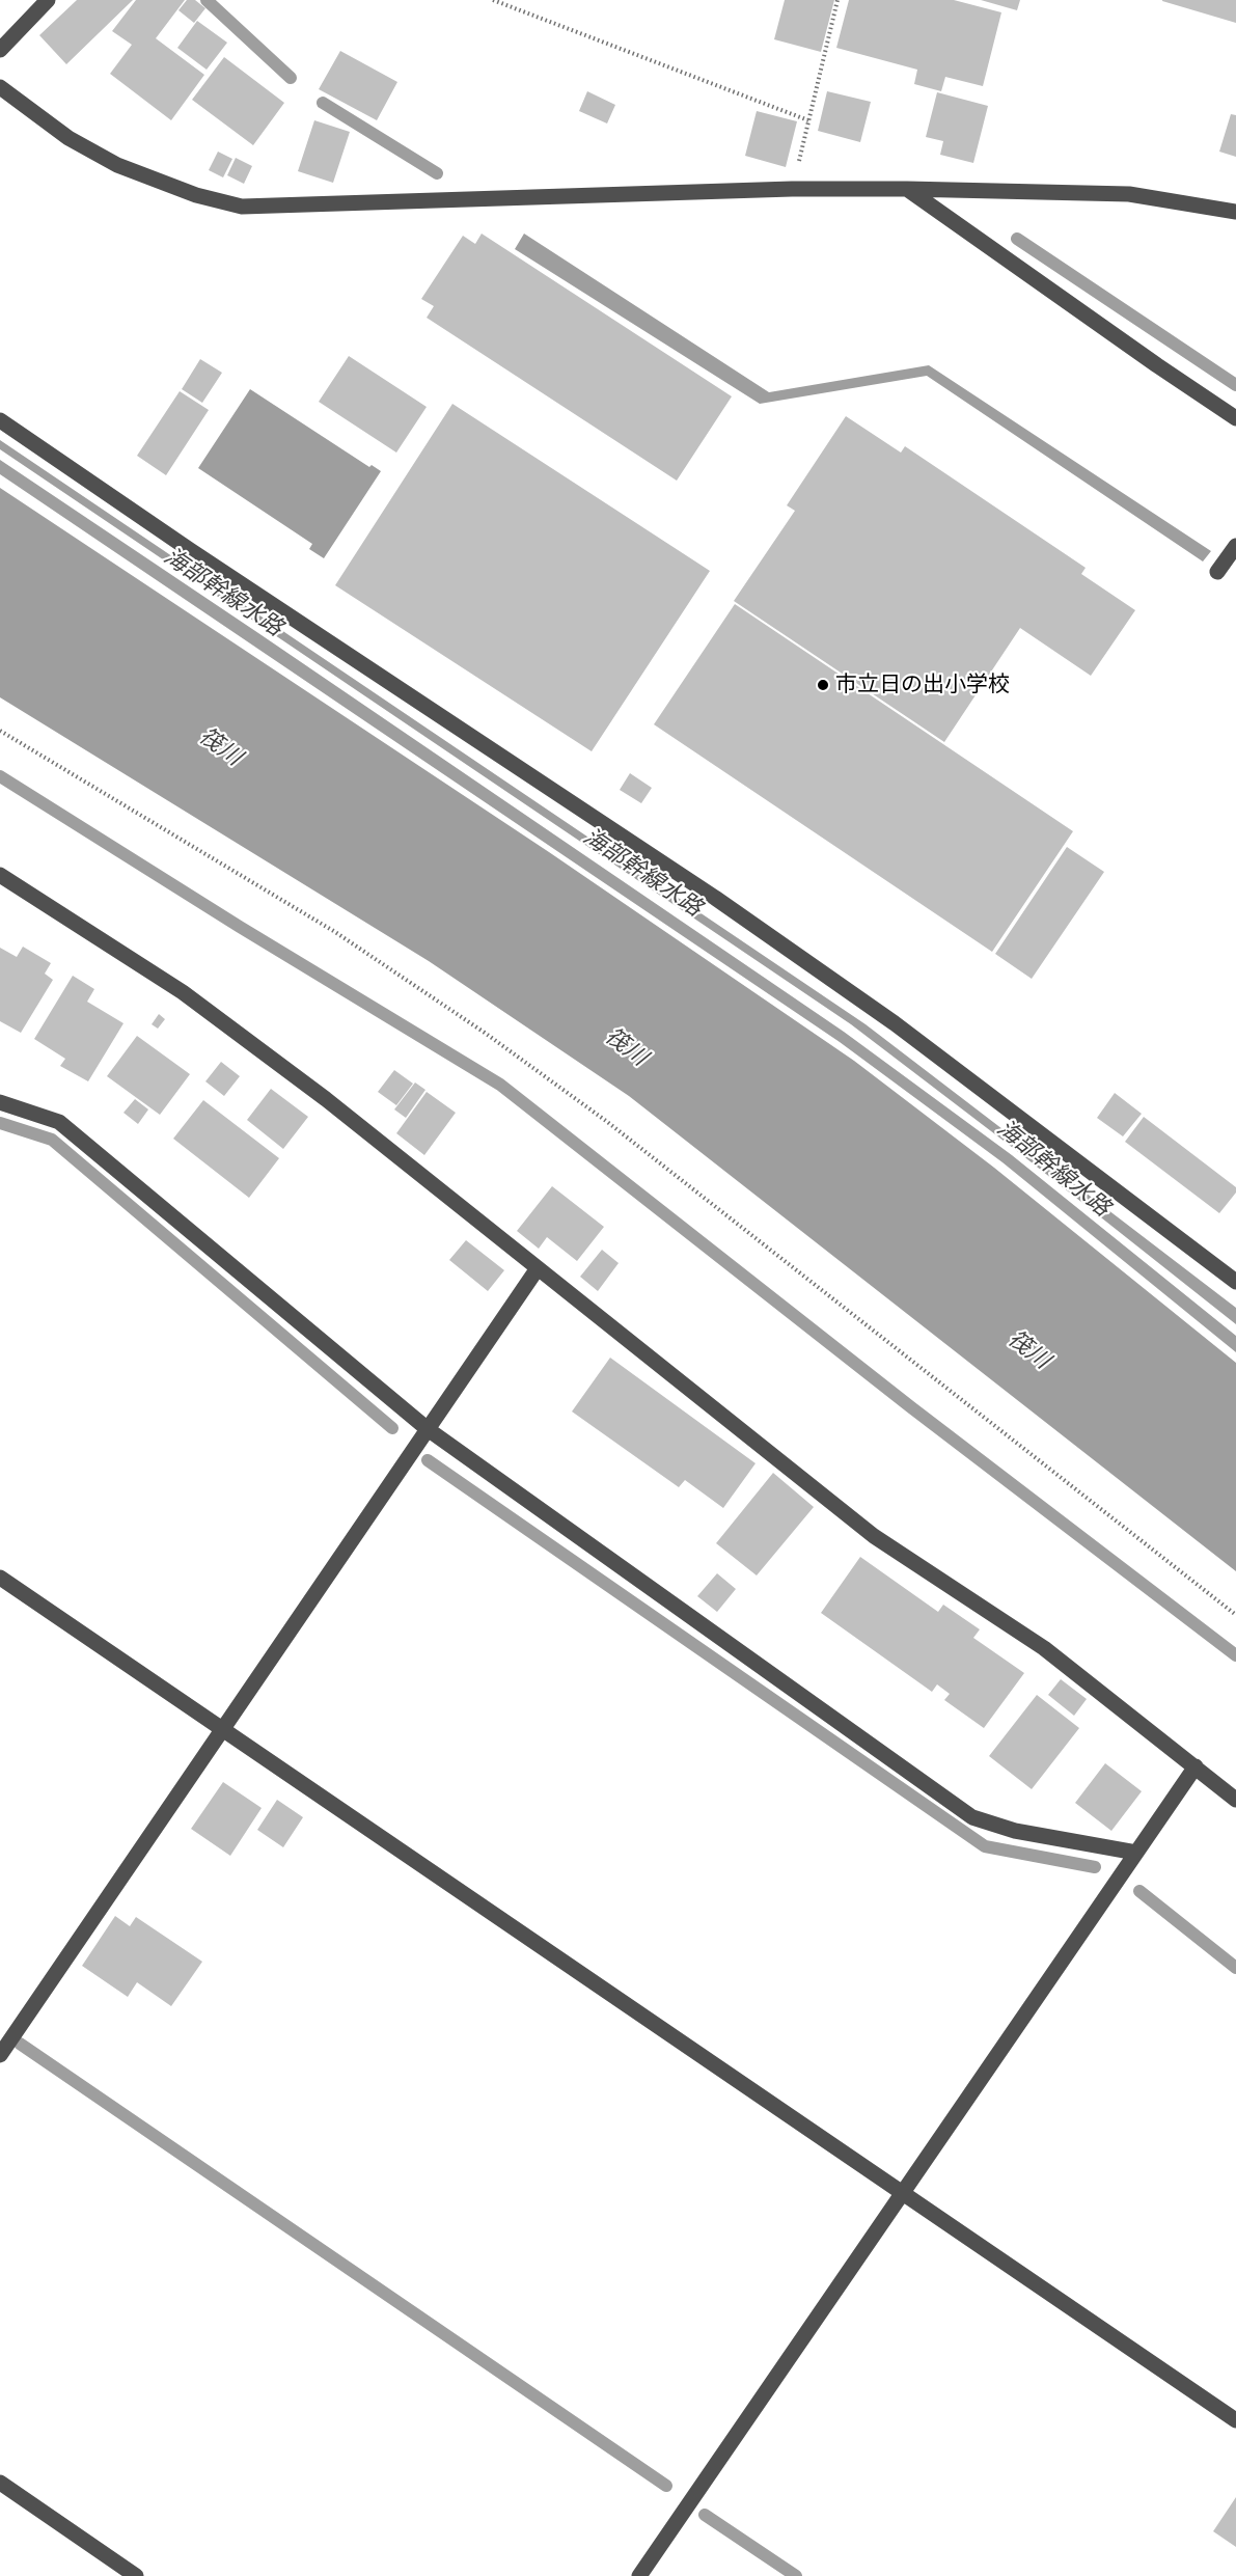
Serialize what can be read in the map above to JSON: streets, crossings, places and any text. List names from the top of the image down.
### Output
{
  "water": ["海部幹線水路", "筏川"],
  "places": ["市立日の出小学校"]
}
